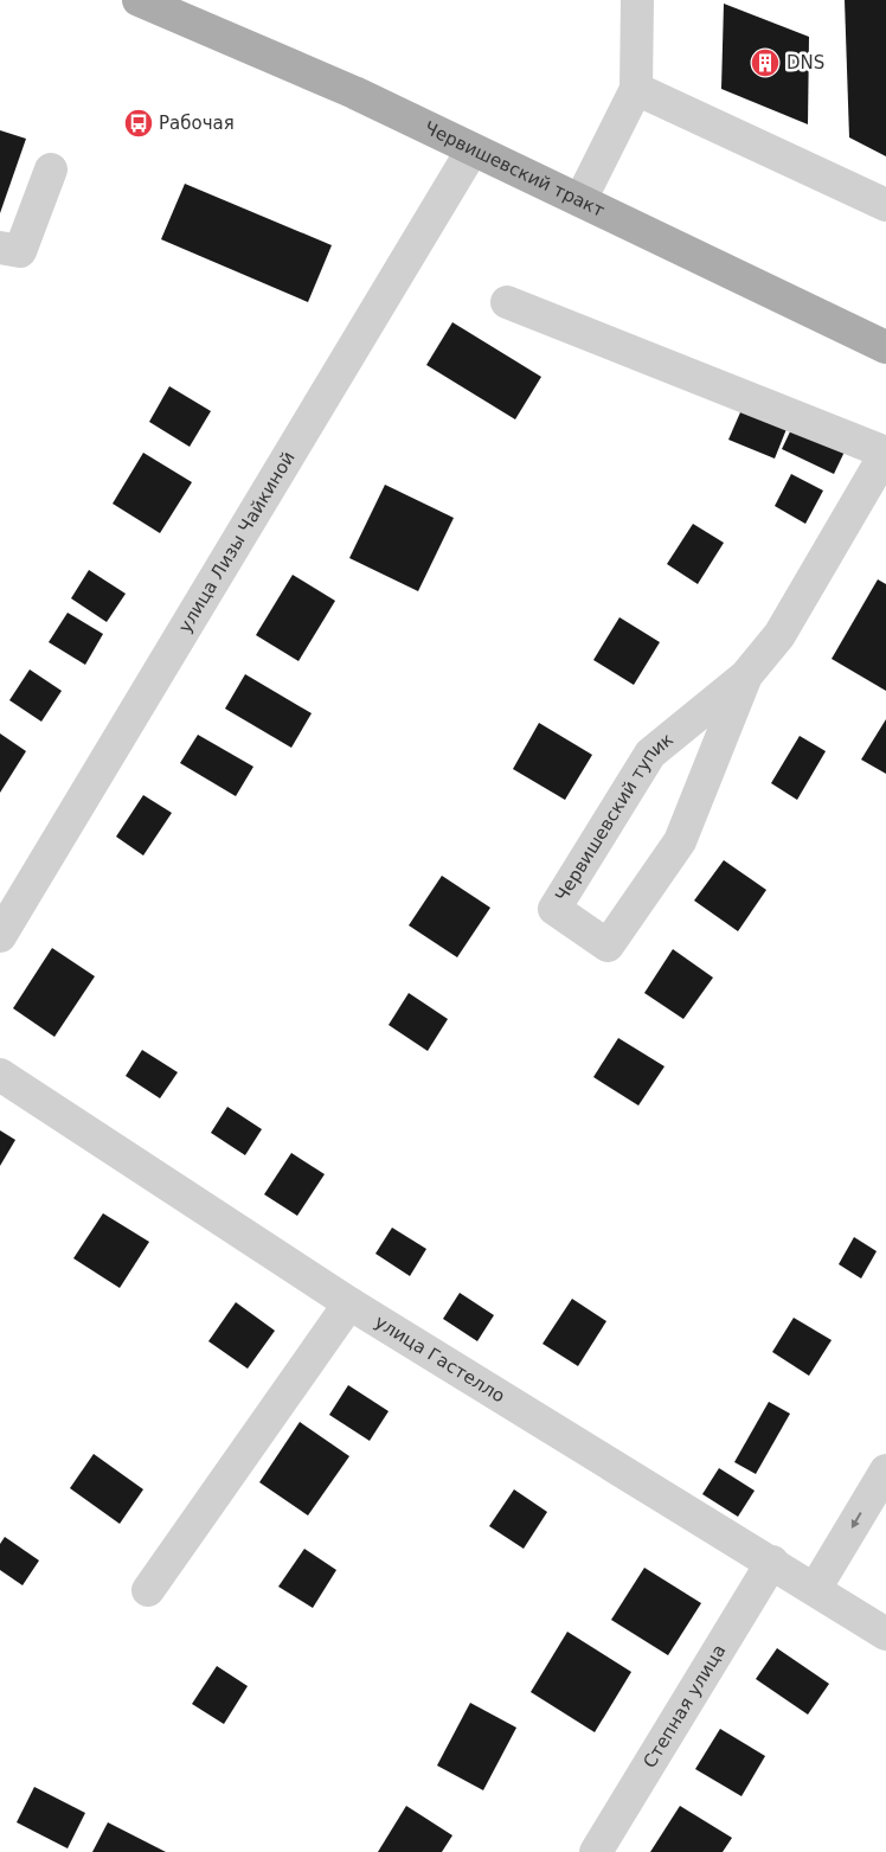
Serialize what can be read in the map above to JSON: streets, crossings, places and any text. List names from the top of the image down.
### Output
{
  "streets": {
    "main road": ["Червишевский тракт"],
    "street": [
      "улица Лизы Чайкиной",
      "Червишевский тупик",
      "улица Гастелло",
      "Степная улица"
    ]
  },
  "crossings": [
    ["Червишевский тракт", "улица Лизы Чайкиной"],
    ["улица Гастелло", "Степная улица"]
  ],
  "places": {
    "building": ["DNS"],
    "bus stop": ["Рабочая"]
  }
}
